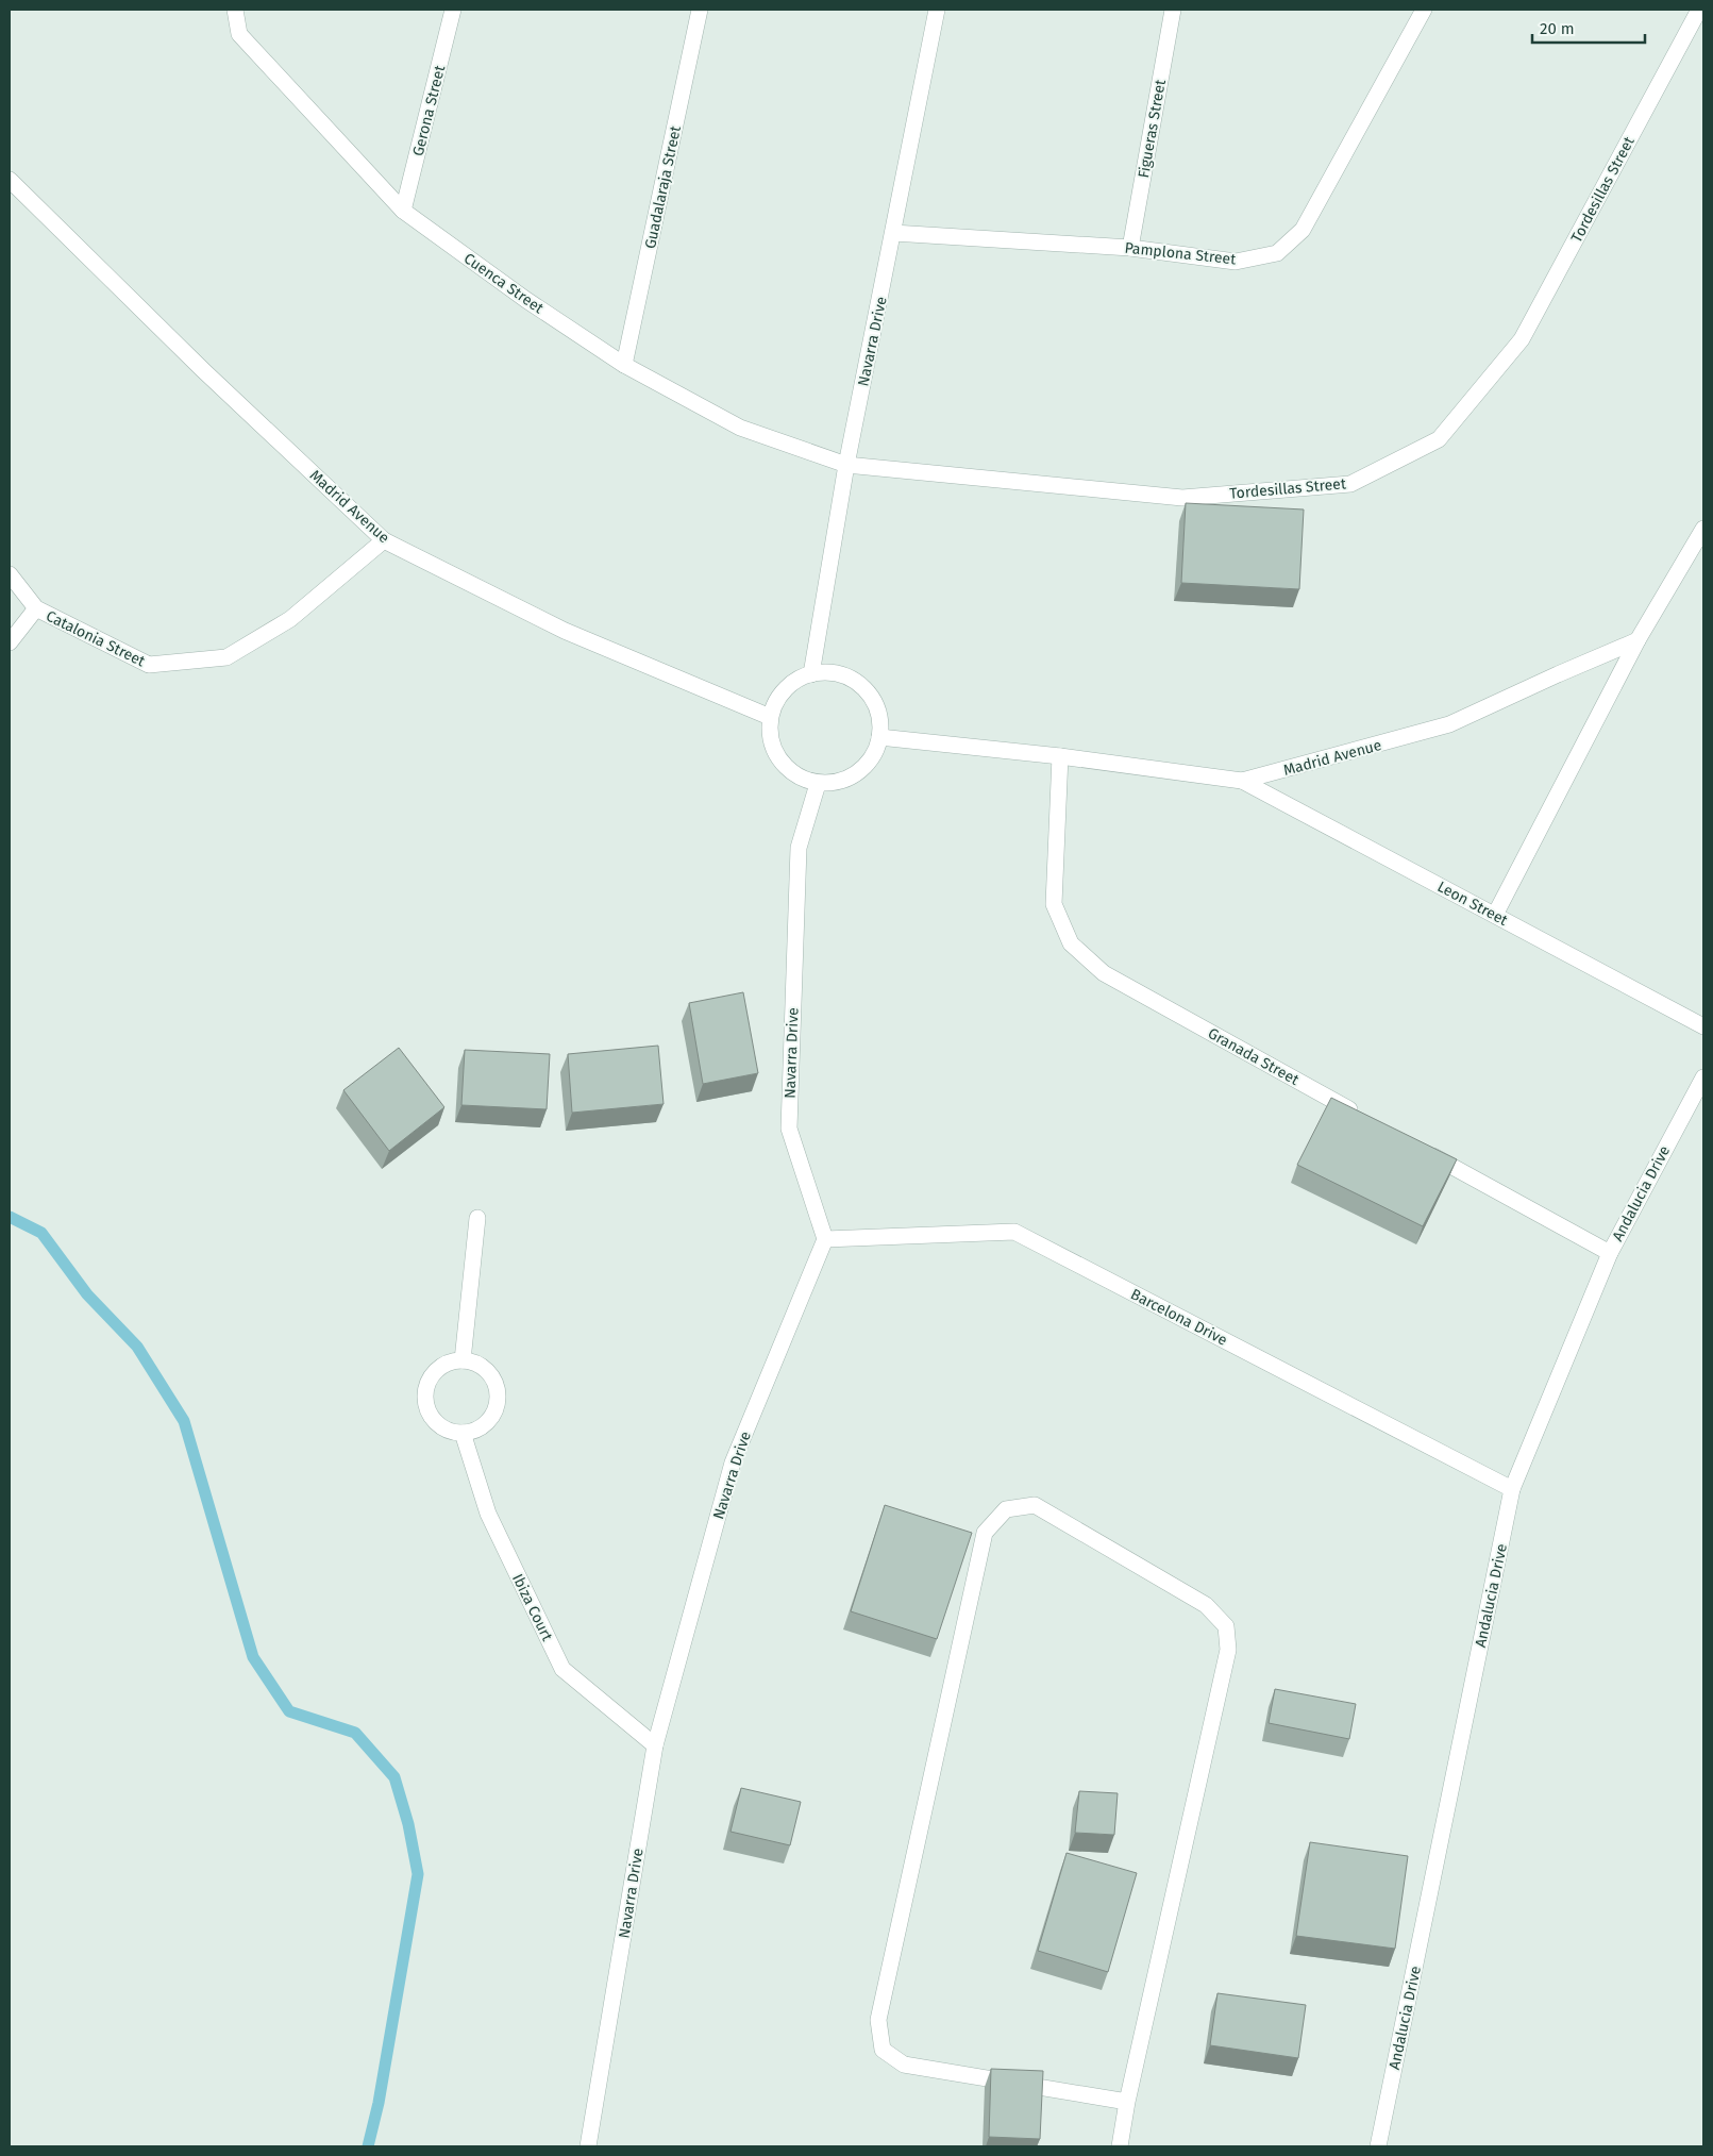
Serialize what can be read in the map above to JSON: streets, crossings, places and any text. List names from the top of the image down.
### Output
{
  "streets": {
    "street": [
      "Gerona Street",
      "Figueras Street",
      "Guadalaraja Street",
      "Tordesillas Street",
      "Pamplona Street",
      "Cuenca Street",
      "Navarra Drive",
      "Madrid Avenue",
      "Catalonia Street",
      "Leon Street",
      "Granada Street",
      "Andalucia Drive",
      "Barcelona Drive",
      "Ibiza Court"
    ]
  },
  "crossings": [
    ["Gerona Street", "Cuenca Street"],
    ["Figueras Street", "Pamplona Street"],
    ["Guadalaraja Street", "Cuenca Street"],
    ["Tordesillas Street", "Cuenca Street"],
    ["Tordesillas Street", "Navarra Drive"],
    ["Pamplona Street", "Navarra Drive"],
    ["Cuenca Street", "Navarra Drive"],
    ["Navarra Drive", "Madrid Avenue"],
    ["Navarra Drive", "Barcelona Drive"],
    ["Navarra Drive", "Ibiza Court"],
    ["Madrid Avenue", "Catalonia Street"],
    ["Madrid Avenue", "Leon Street"],
    ["Madrid Avenue", "Granada Street"],
    ["Andalucia Drive", "Barcelona Drive"]
  ],
  "scale_bar": "20 m"
}
